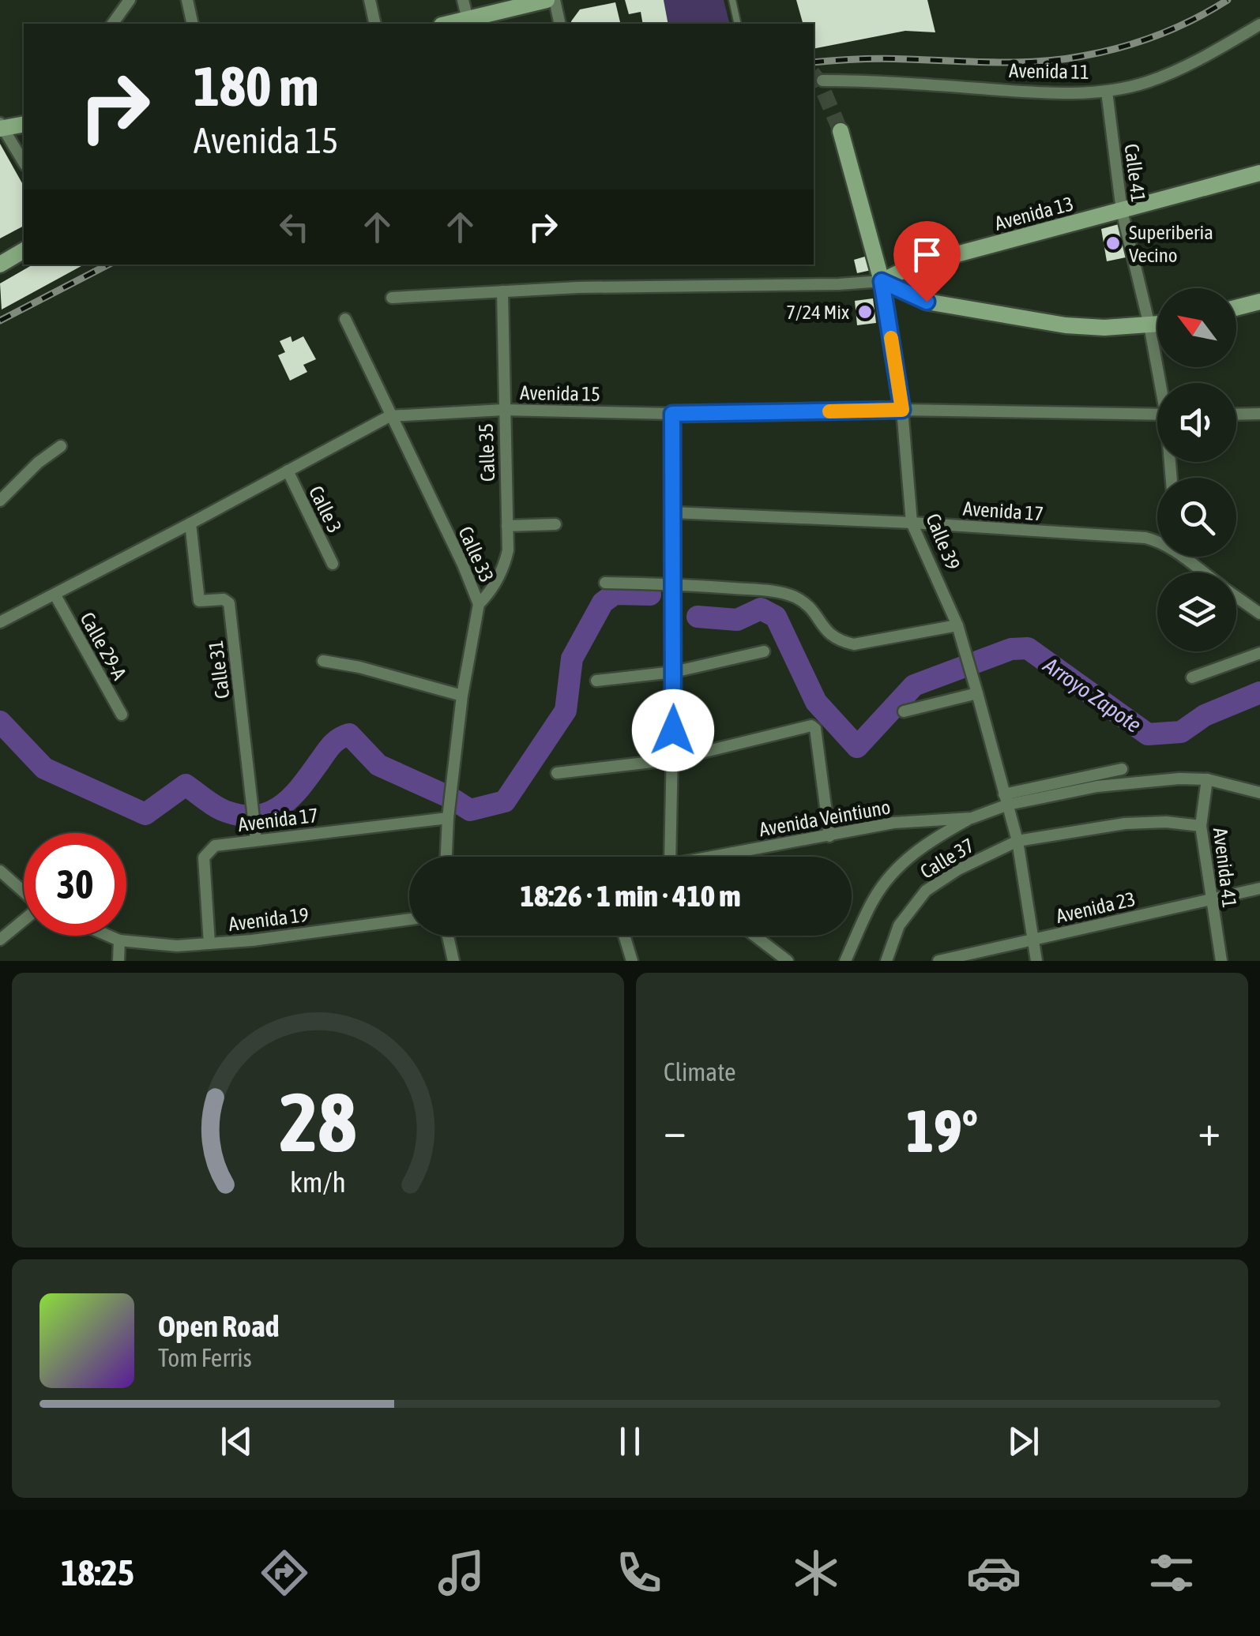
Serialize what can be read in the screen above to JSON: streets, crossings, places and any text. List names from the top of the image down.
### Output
{
  "streets": {
    "main road": ["Avenida 13", "Calle 39"],
    "street": [
      "Avenida 11",
      "Calle 41",
      "Avenida 15",
      "Calle 35",
      "Calle 3",
      "Avenida 17",
      "Calle 33",
      "Calle 29-A",
      "Calle 31",
      "Avenida Veintiuno",
      "Calle 37",
      "Avenida 41",
      "Avenida 23",
      "Avenida 19"
    ]
  },
  "crossings": [
    ["Avenida 11", "Calle 41"],
    ["Calle 41", "Avenida 13"],
    ["Avenida 13", "Calle 35"],
    ["Avenida 13", "Calle 39"],
    ["Avenida 15", "Calle 35"],
    ["Avenida 15", "Calle 3"],
    ["Avenida 15", "Calle 39"],
    ["Avenida 15", "Calle 33"],
    ["Avenida 15", "Calle 29-A"],
    ["Avenida 15", "Calle 31"],
    ["Calle 35", "Calle 33"],
    ["Avenida 17", "Calle 39"],
    ["Avenida 17", "Calle 33"],
    ["Avenida 17", "Calle 31"],
    ["Avenida 17", "Avenida 19"],
    ["Calle 39", "Avenida Veintiuno"],
    ["Calle 39", "Calle 37"],
    ["Calle 39", "Avenida 23"],
    ["Avenida 41", "Avenida 23"]
  ],
  "water": ["Arroyo Zapote"],
  "places": ["Superiberia Vecino", "7/24 Mix"],
  "north": "top left",
  "page": {
    "turn": ["180 m", "Avenida 15"],
    "limit": "30",
    "trip": "18:26 · 1 min · 410 m",
    "tile": "Climate",
    "heat": ["−", "19°", "+"],
    "song": ["Open Road", "Tom Ferris"],
    "tabs": "18:25",
    "gauge": ["28", "km/h"]
  }
}
